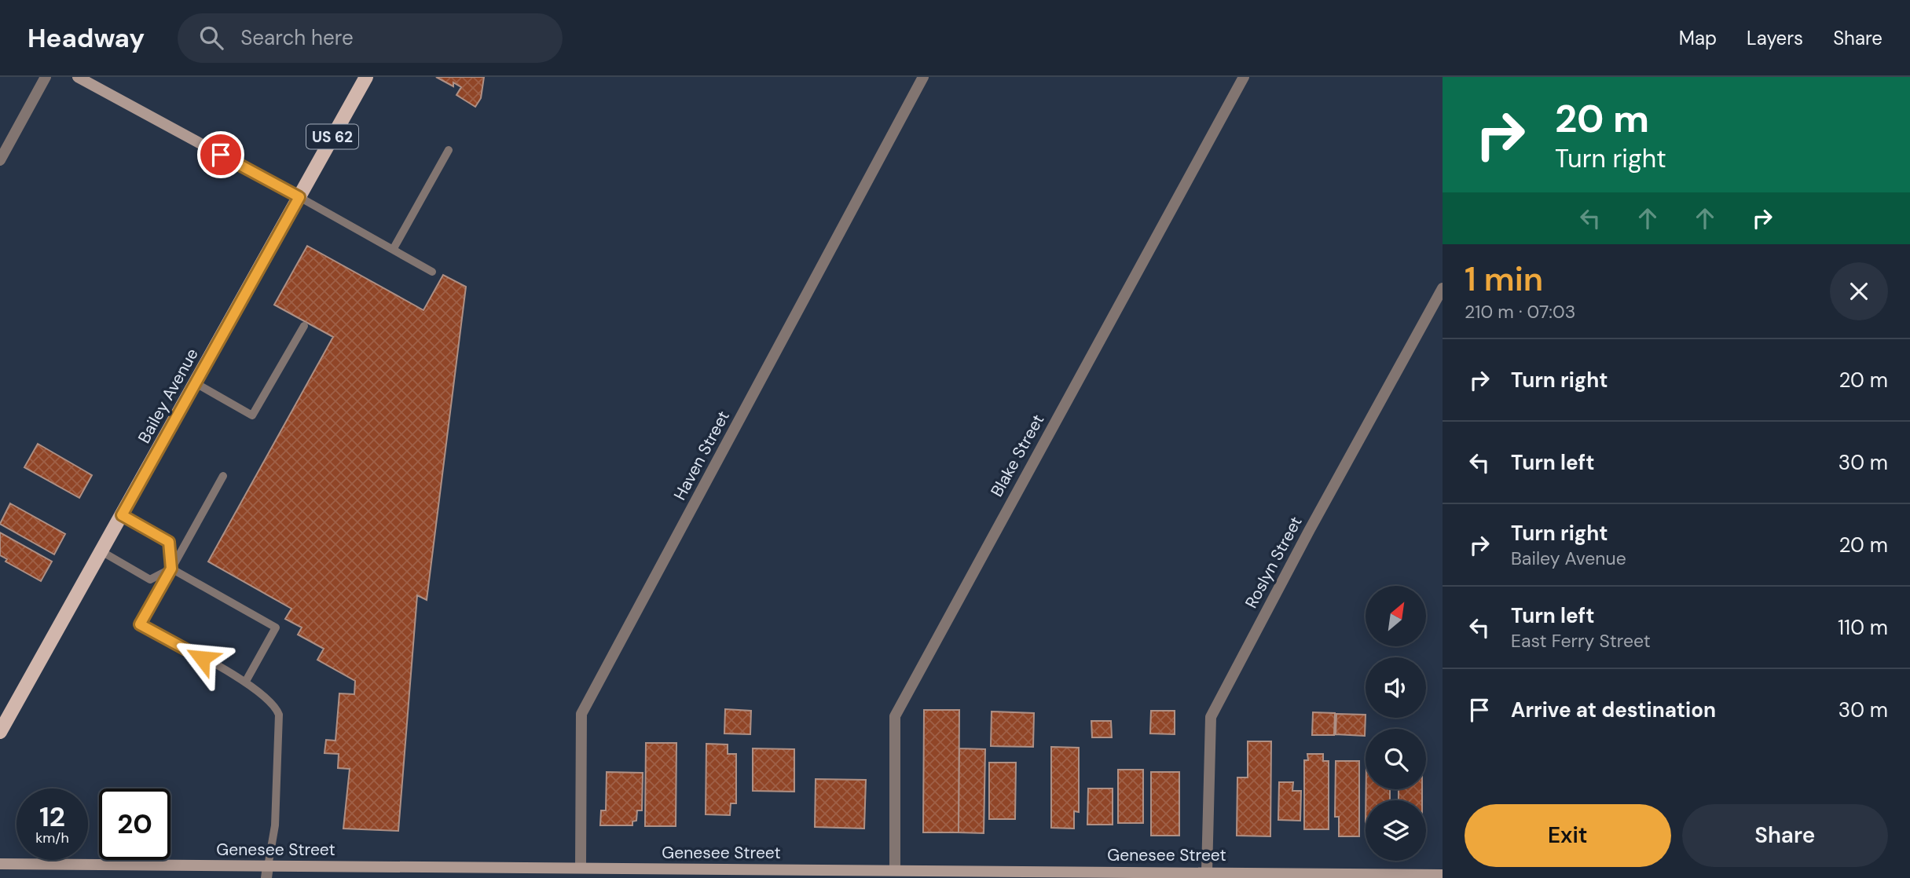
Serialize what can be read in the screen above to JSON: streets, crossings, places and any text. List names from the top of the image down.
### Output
{
  "streets": {
    "main road": ["US 62", "Bailey Avenue", "Genesee Street"],
    "street": ["Haven Street", "Blake Street", "Roslyn Street"]
  },
  "crossings": [
    ["Haven Street", "Genesee Street"],
    ["Blake Street", "Genesee Street"],
    ["Roslyn Street", "Genesee Street"]
  ],
  "north": "top right",
  "page": {
    "header": "Headway",
    "search": "Search here",
    "nav": ["Map", "Layers", "Share"],
    "turn": ["20 m", "Turn right"],
    "heading": ["1 min", "210 m · 07:03"],
    "list": [
      {
        "name": "Turn right",
        "value": "20 m"
      },
      {
        "name": "Turn left",
        "value": "30 m"
      },
      {
        "name": "Turn right",
        "note": "Bailey Avenue",
        "value": "20 m"
      },
      {
        "name": "Turn left",
        "note": "East Ferry Street",
        "value": "110 m"
      },
      {
        "name": "Arrive at destination",
        "value": "30 m"
      }
    ],
    "speed": "12 km/h",
    "limit": "20",
    "buttons": ["Exit", "Share"]
  }
}
